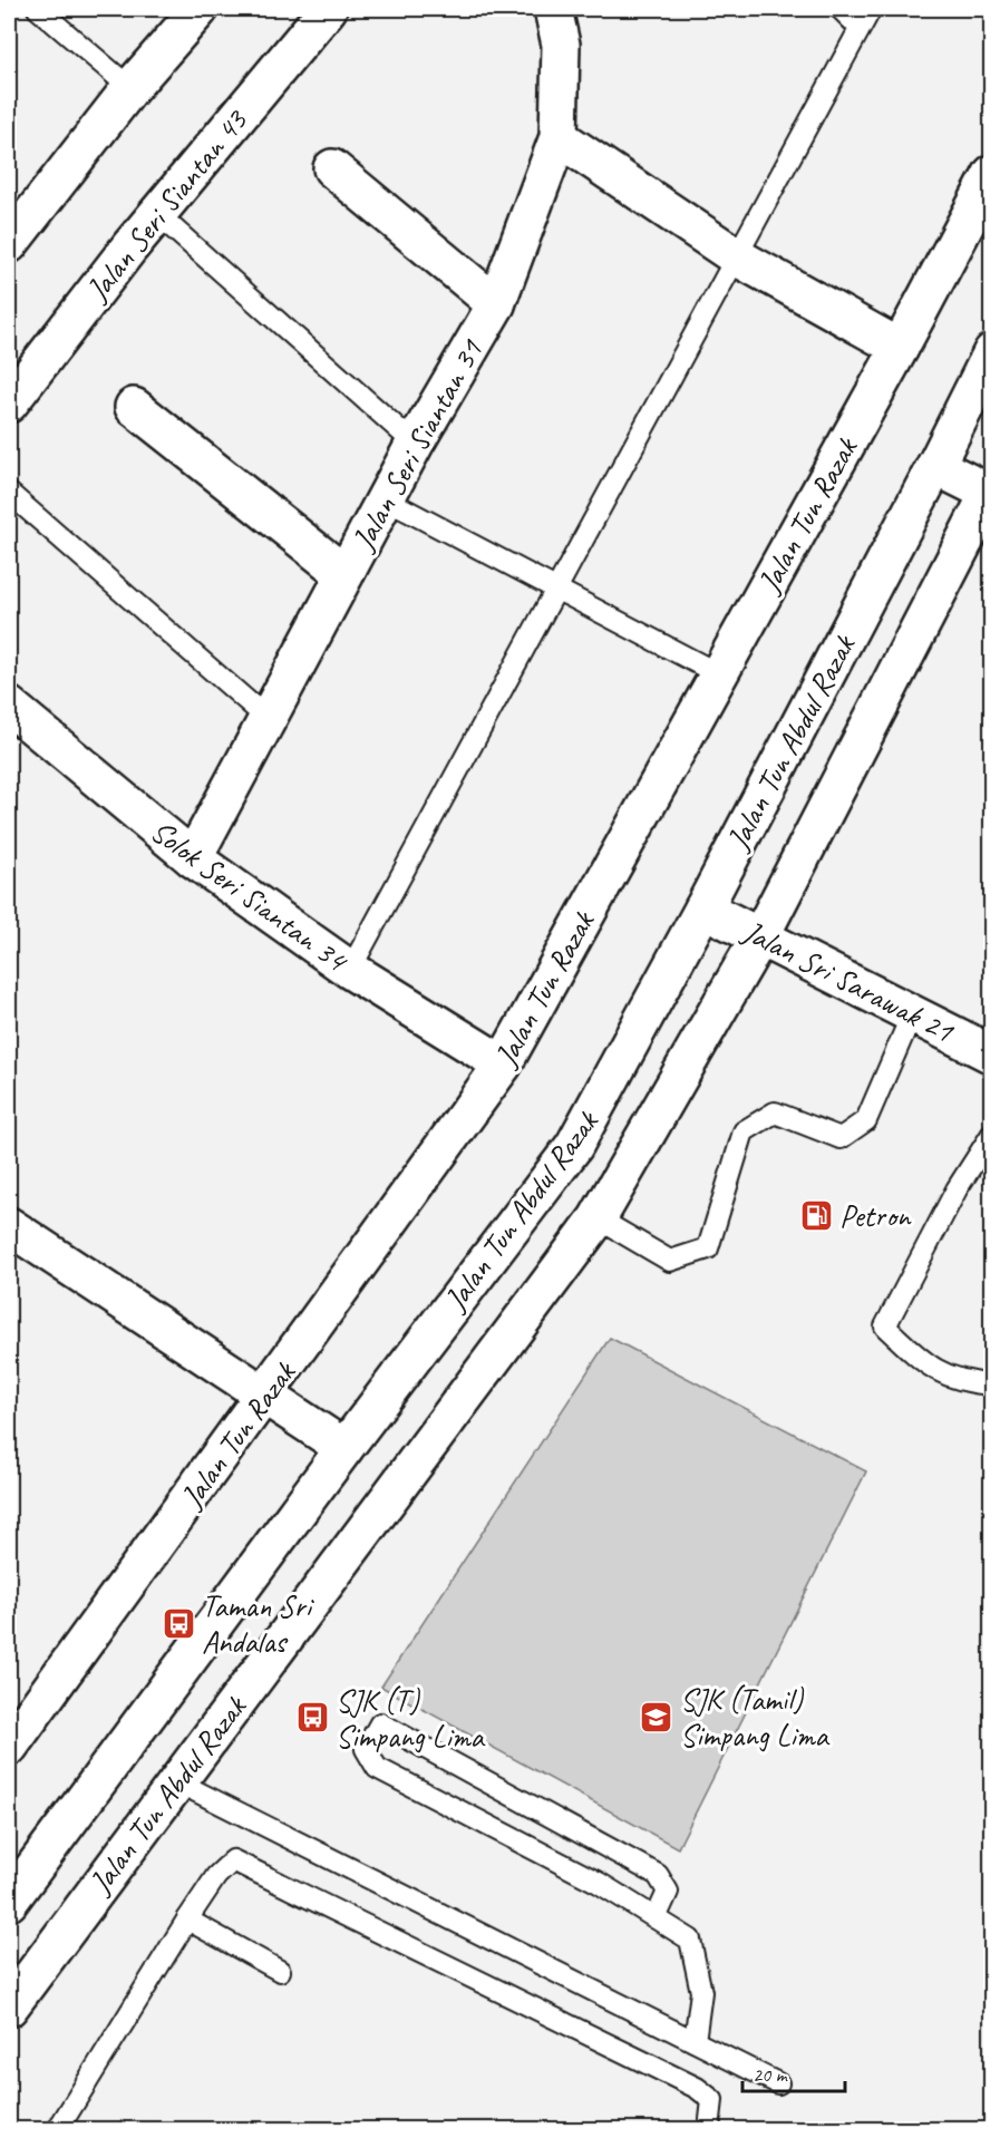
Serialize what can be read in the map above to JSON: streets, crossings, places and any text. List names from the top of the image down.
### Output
{
  "streets": {
    "street": [
      "Jalan Seri Siantan 43",
      "Jalan Seri Siantan 31",
      "Jalan Tun Razak",
      "Jalan Tun Abdul Razak",
      "Solok Seri Siantan 34",
      "Jalan Sri Sarawak 21"
    ]
  },
  "crossings": [
    ["Jalan Seri Siantan 31", "Solok Seri Siantan 34"],
    ["Jalan Tun Razak", "Solok Seri Siantan 34"],
    ["Jalan Tun Abdul Razak", "Jalan Sri Sarawak 21"]
  ],
  "places": {
    "fuel station": ["Petron"],
    "bus stop": ["Taman Sri Andalas", "SJK (T) Simpang Lima"],
    "school or university": ["SJK (Tamil) Simpang Lima"]
  },
  "scale_bar": "20 m"
}
